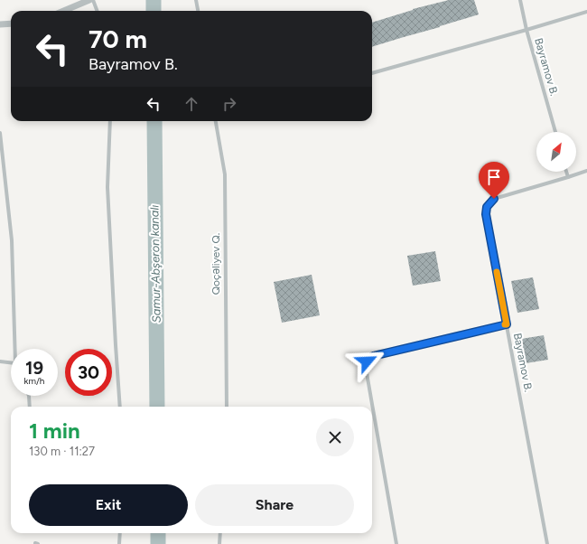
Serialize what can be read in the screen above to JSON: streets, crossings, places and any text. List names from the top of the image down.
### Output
{
  "streets": {
    "street": ["Bayramov B.", "Qoçəliyev Q."]
  },
  "water": ["Samur-Abşeron kanalı"],
  "north": "top right",
  "page": {
    "turn": ["70 m", "Bayramov B."],
    "speed": "19 km/h",
    "limit": "30",
    "heading": ["1 min", "130 m · 11:27"],
    "buttons": ["Exit", "Share"]
  }
}
